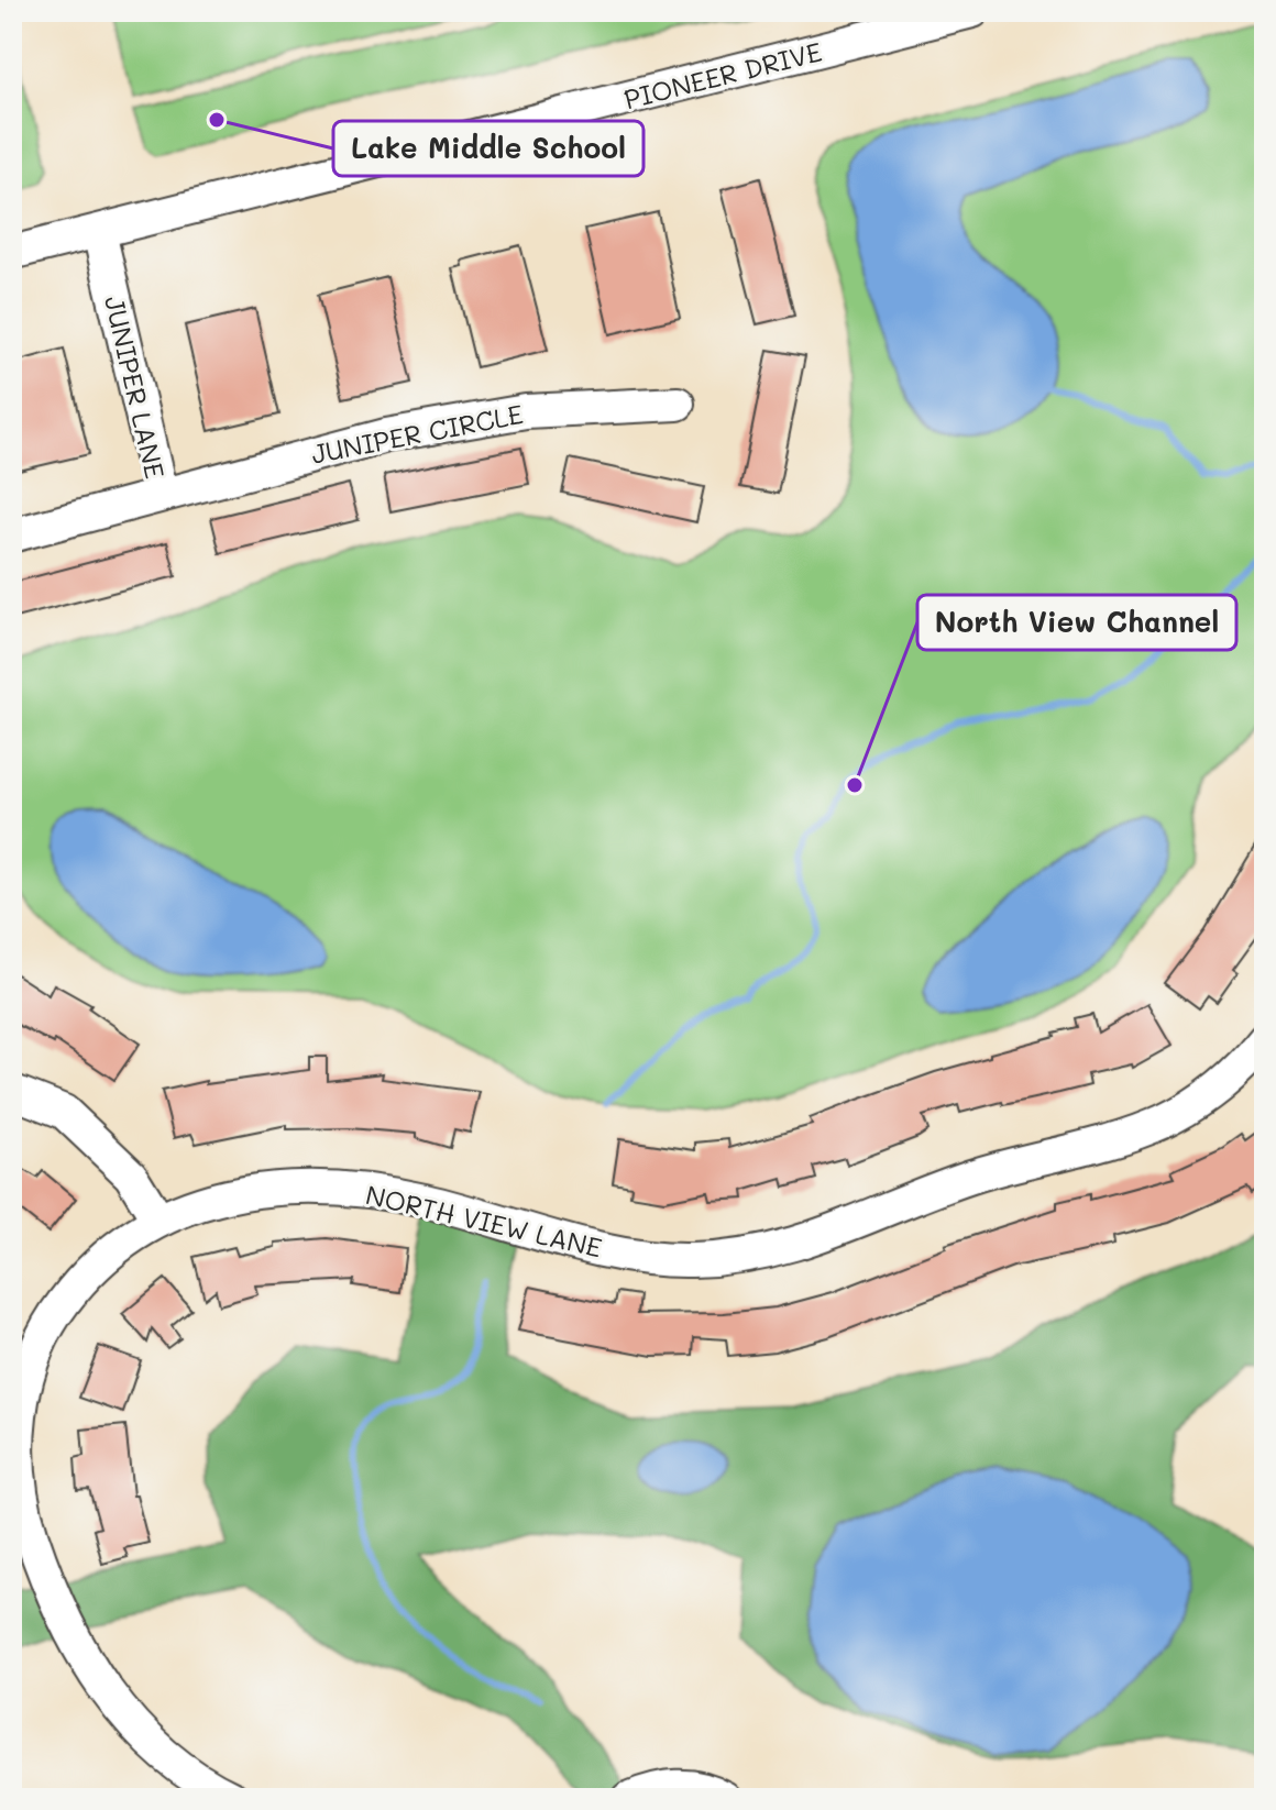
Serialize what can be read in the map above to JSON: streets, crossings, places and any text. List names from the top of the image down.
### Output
{
  "streets": {
    "street": [
      "PIONEER DRIVE",
      "JUNIPER LANE",
      "JUNIPER CIRCLE",
      "NORTH VIEW LANE"
    ]
  },
  "crossings": [
    ["PIONEER DRIVE", "JUNIPER LANE"],
    ["JUNIPER LANE", "JUNIPER CIRCLE"]
  ],
  "places": ["Lake Middle School", "North View Channel"]
}
